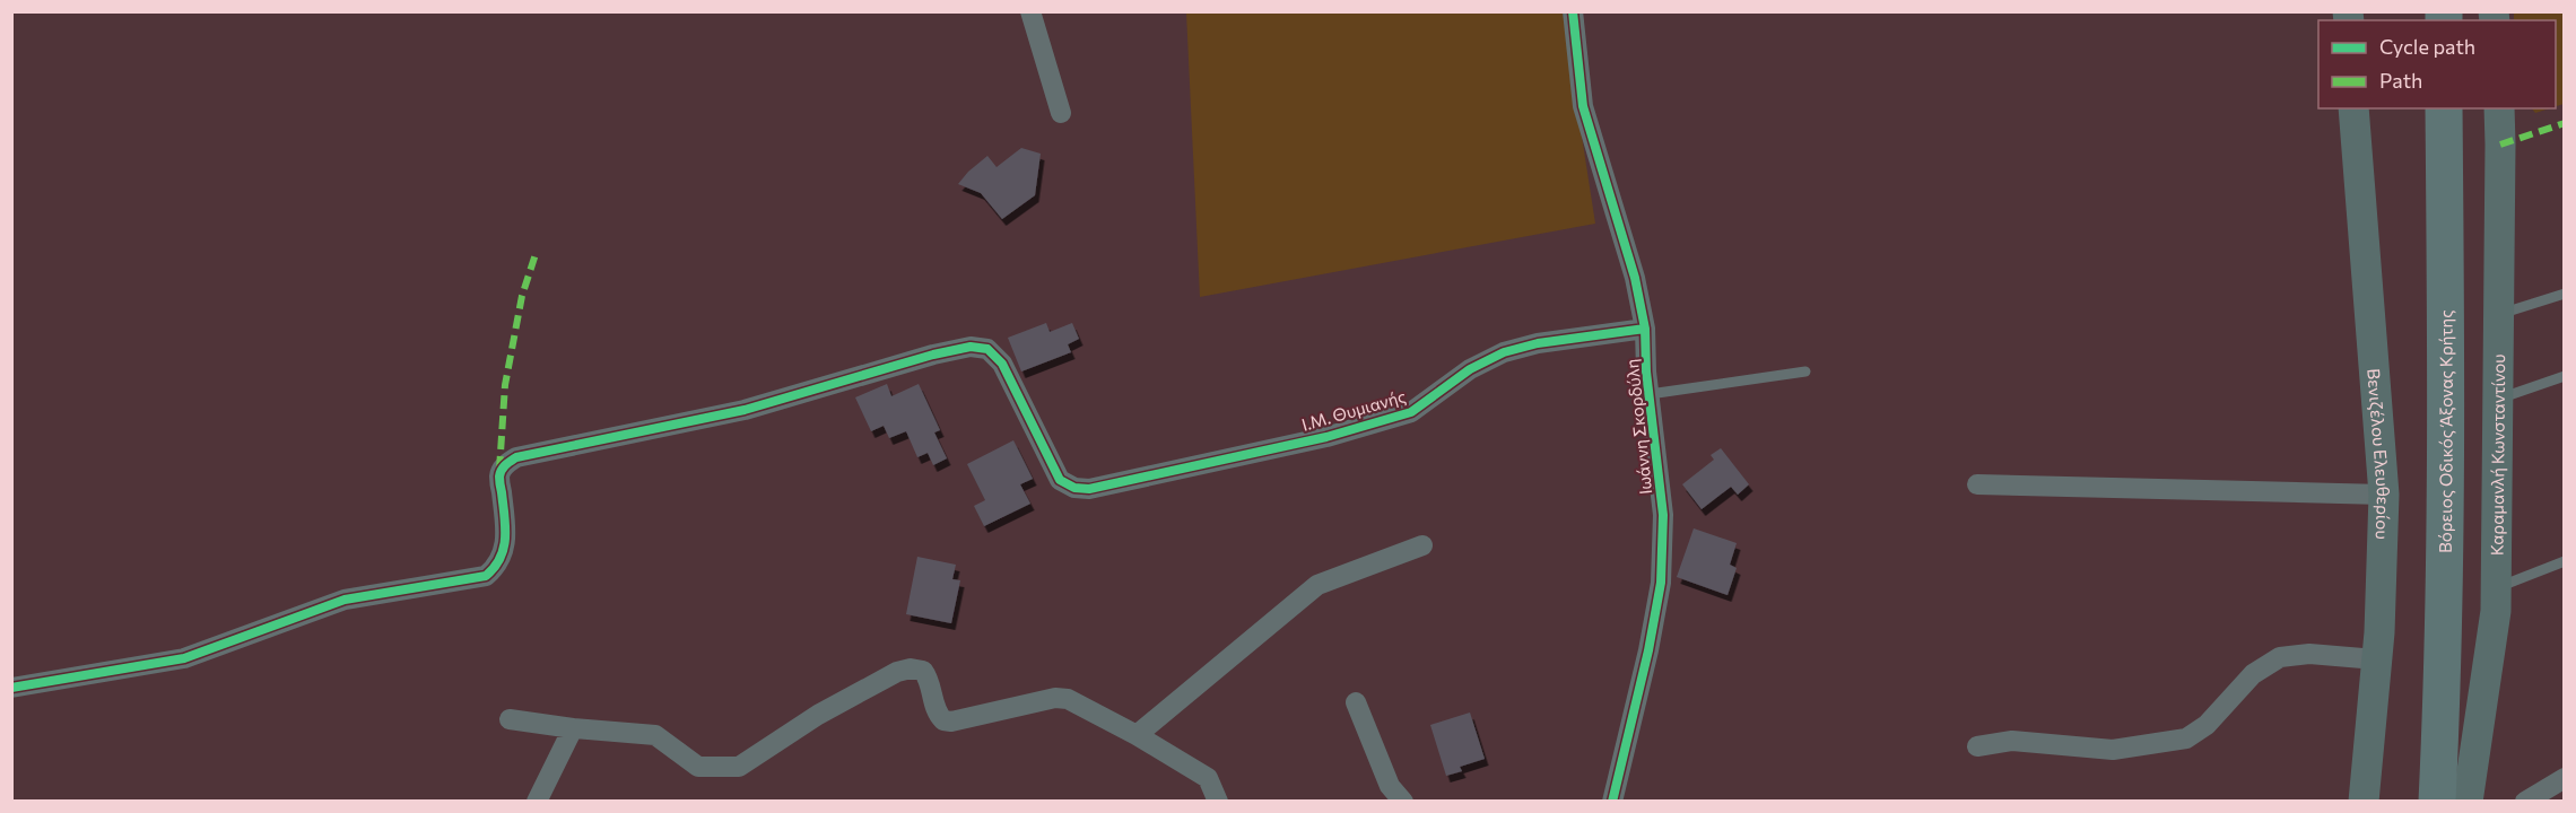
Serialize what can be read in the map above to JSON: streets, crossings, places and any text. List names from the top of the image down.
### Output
{
  "streets": {
    "highway": ["Βόρειος Οδικός Άξονας Κρήτης"],
    "street": [
      "Ι.Μ. Θυμιανής",
      "Ιωάννη Σκορδύλη",
      "Βενιζέλου Ελευθερίου",
      "Καραμανλή Κωνσταντίνου"
    ]
  },
  "crossings": [
    ["Ι.Μ. Θυμιανής", "Ιωάννη Σκορδύλη"]
  ],
  "legend": ["Cycle path", "Path"]
}
